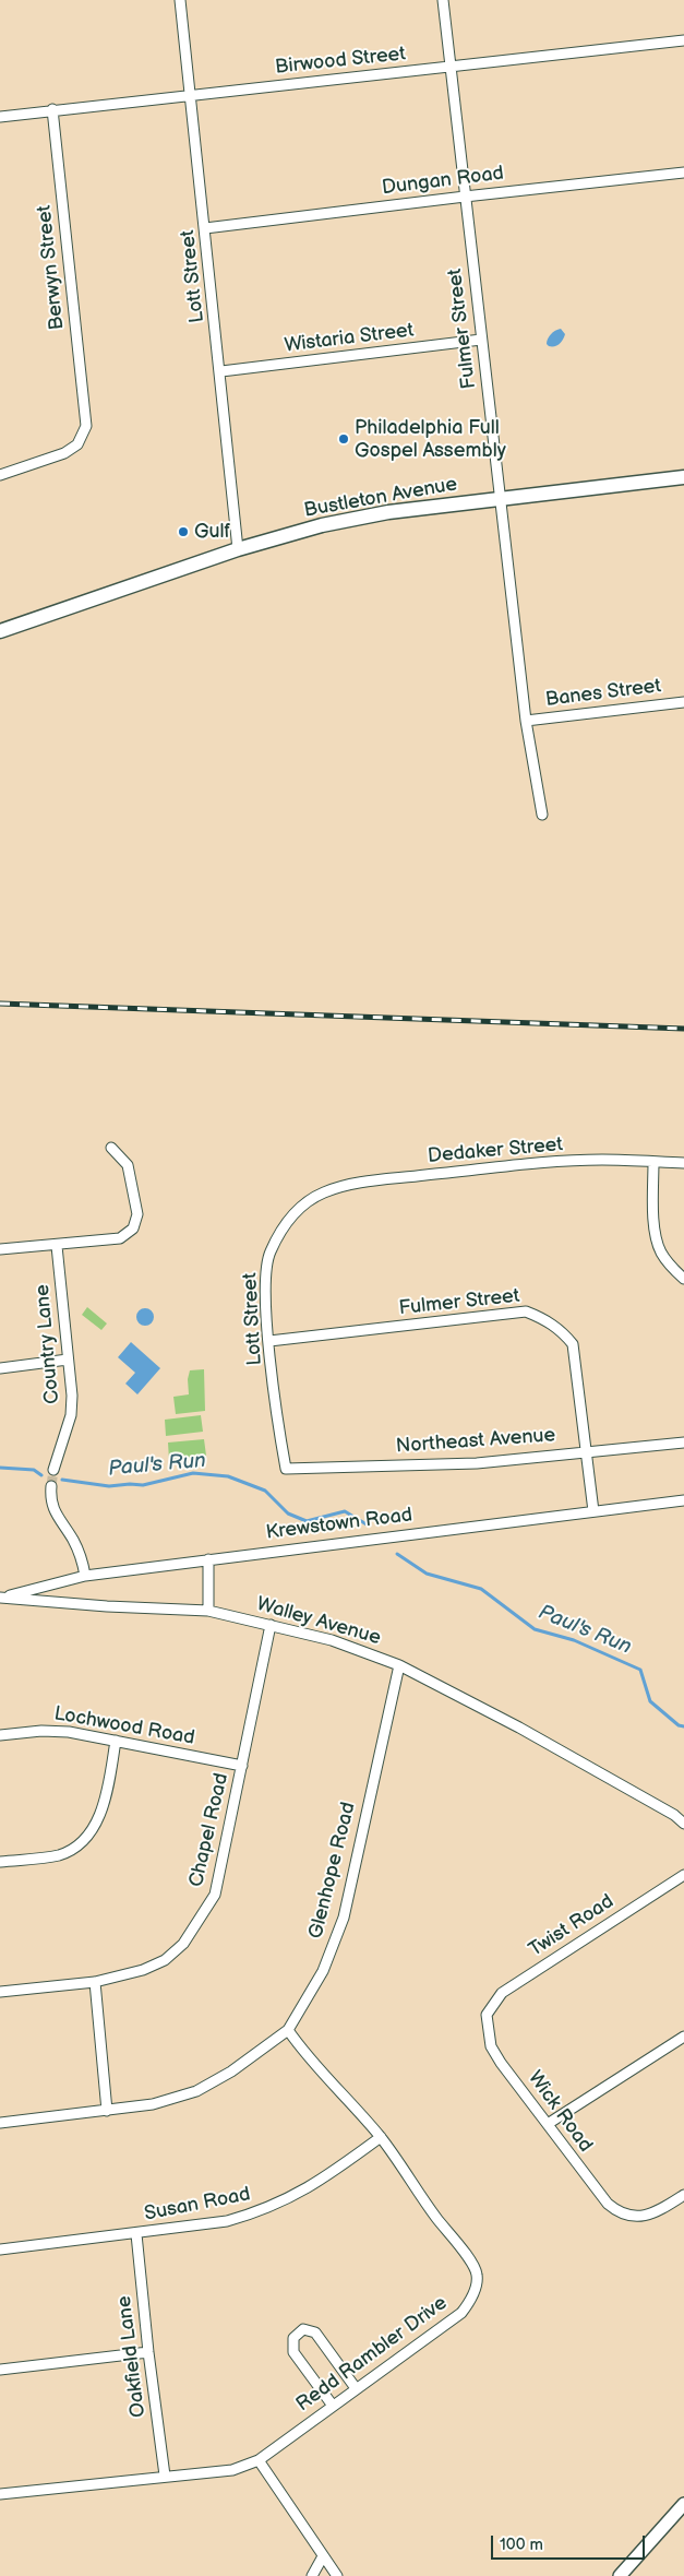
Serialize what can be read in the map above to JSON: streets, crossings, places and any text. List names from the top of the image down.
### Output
{
  "streets": {
    "main road": ["Bustleton Avenue"],
    "street": [
      "Birwood Street",
      "Dungan Road",
      "Berwyn Street",
      "Lott Street",
      "Fulmer Street",
      "Wistaria Street",
      "Banes Street",
      "Dedaker Street",
      "Country Lane",
      "Northeast Avenue",
      "Krewstown Road",
      "Walley Avenue",
      "Lochwood Road",
      "Chapel Road",
      "Glenhope Road",
      "Twist Road",
      "Wick Road",
      "Susan Road",
      "Redd Rambler Drive",
      "Oakfield Lane"
    ]
  },
  "crossings": [
    ["Birwood Street", "Berwyn Street"],
    ["Birwood Street", "Lott Street"],
    ["Birwood Street", "Fulmer Street"],
    ["Dungan Road", "Lott Street"],
    ["Dungan Road", "Fulmer Street"],
    ["Lott Street", "Fulmer Street"],
    ["Lott Street", "Wistaria Street"],
    ["Lott Street", "Bustleton Avenue"],
    ["Lott Street", "Dedaker Street"],
    ["Lott Street", "Northeast Avenue"],
    ["Fulmer Street", "Wistaria Street"],
    ["Fulmer Street", "Bustleton Avenue"],
    ["Fulmer Street", "Banes Street"],
    ["Fulmer Street", "Northeast Avenue"],
    ["Fulmer Street", "Krewstown Road"],
    ["Krewstown Road", "Walley Avenue"],
    ["Walley Avenue", "Chapel Road"],
    ["Walley Avenue", "Glenhope Road"],
    ["Lochwood Road", "Chapel Road"],
    ["Glenhope Road", "Redd Rambler Drive"],
    ["Twist Road", "Wick Road"],
    ["Susan Road", "Redd Rambler Drive"],
    ["Susan Road", "Oakfield Lane"],
    ["Redd Rambler Drive", "Oakfield Lane"]
  ],
  "water": ["Paul's Run"],
  "places": ["Philadelphia Full Gospel Assembly", "Gulf"],
  "scale_bar": "100 m"
}
